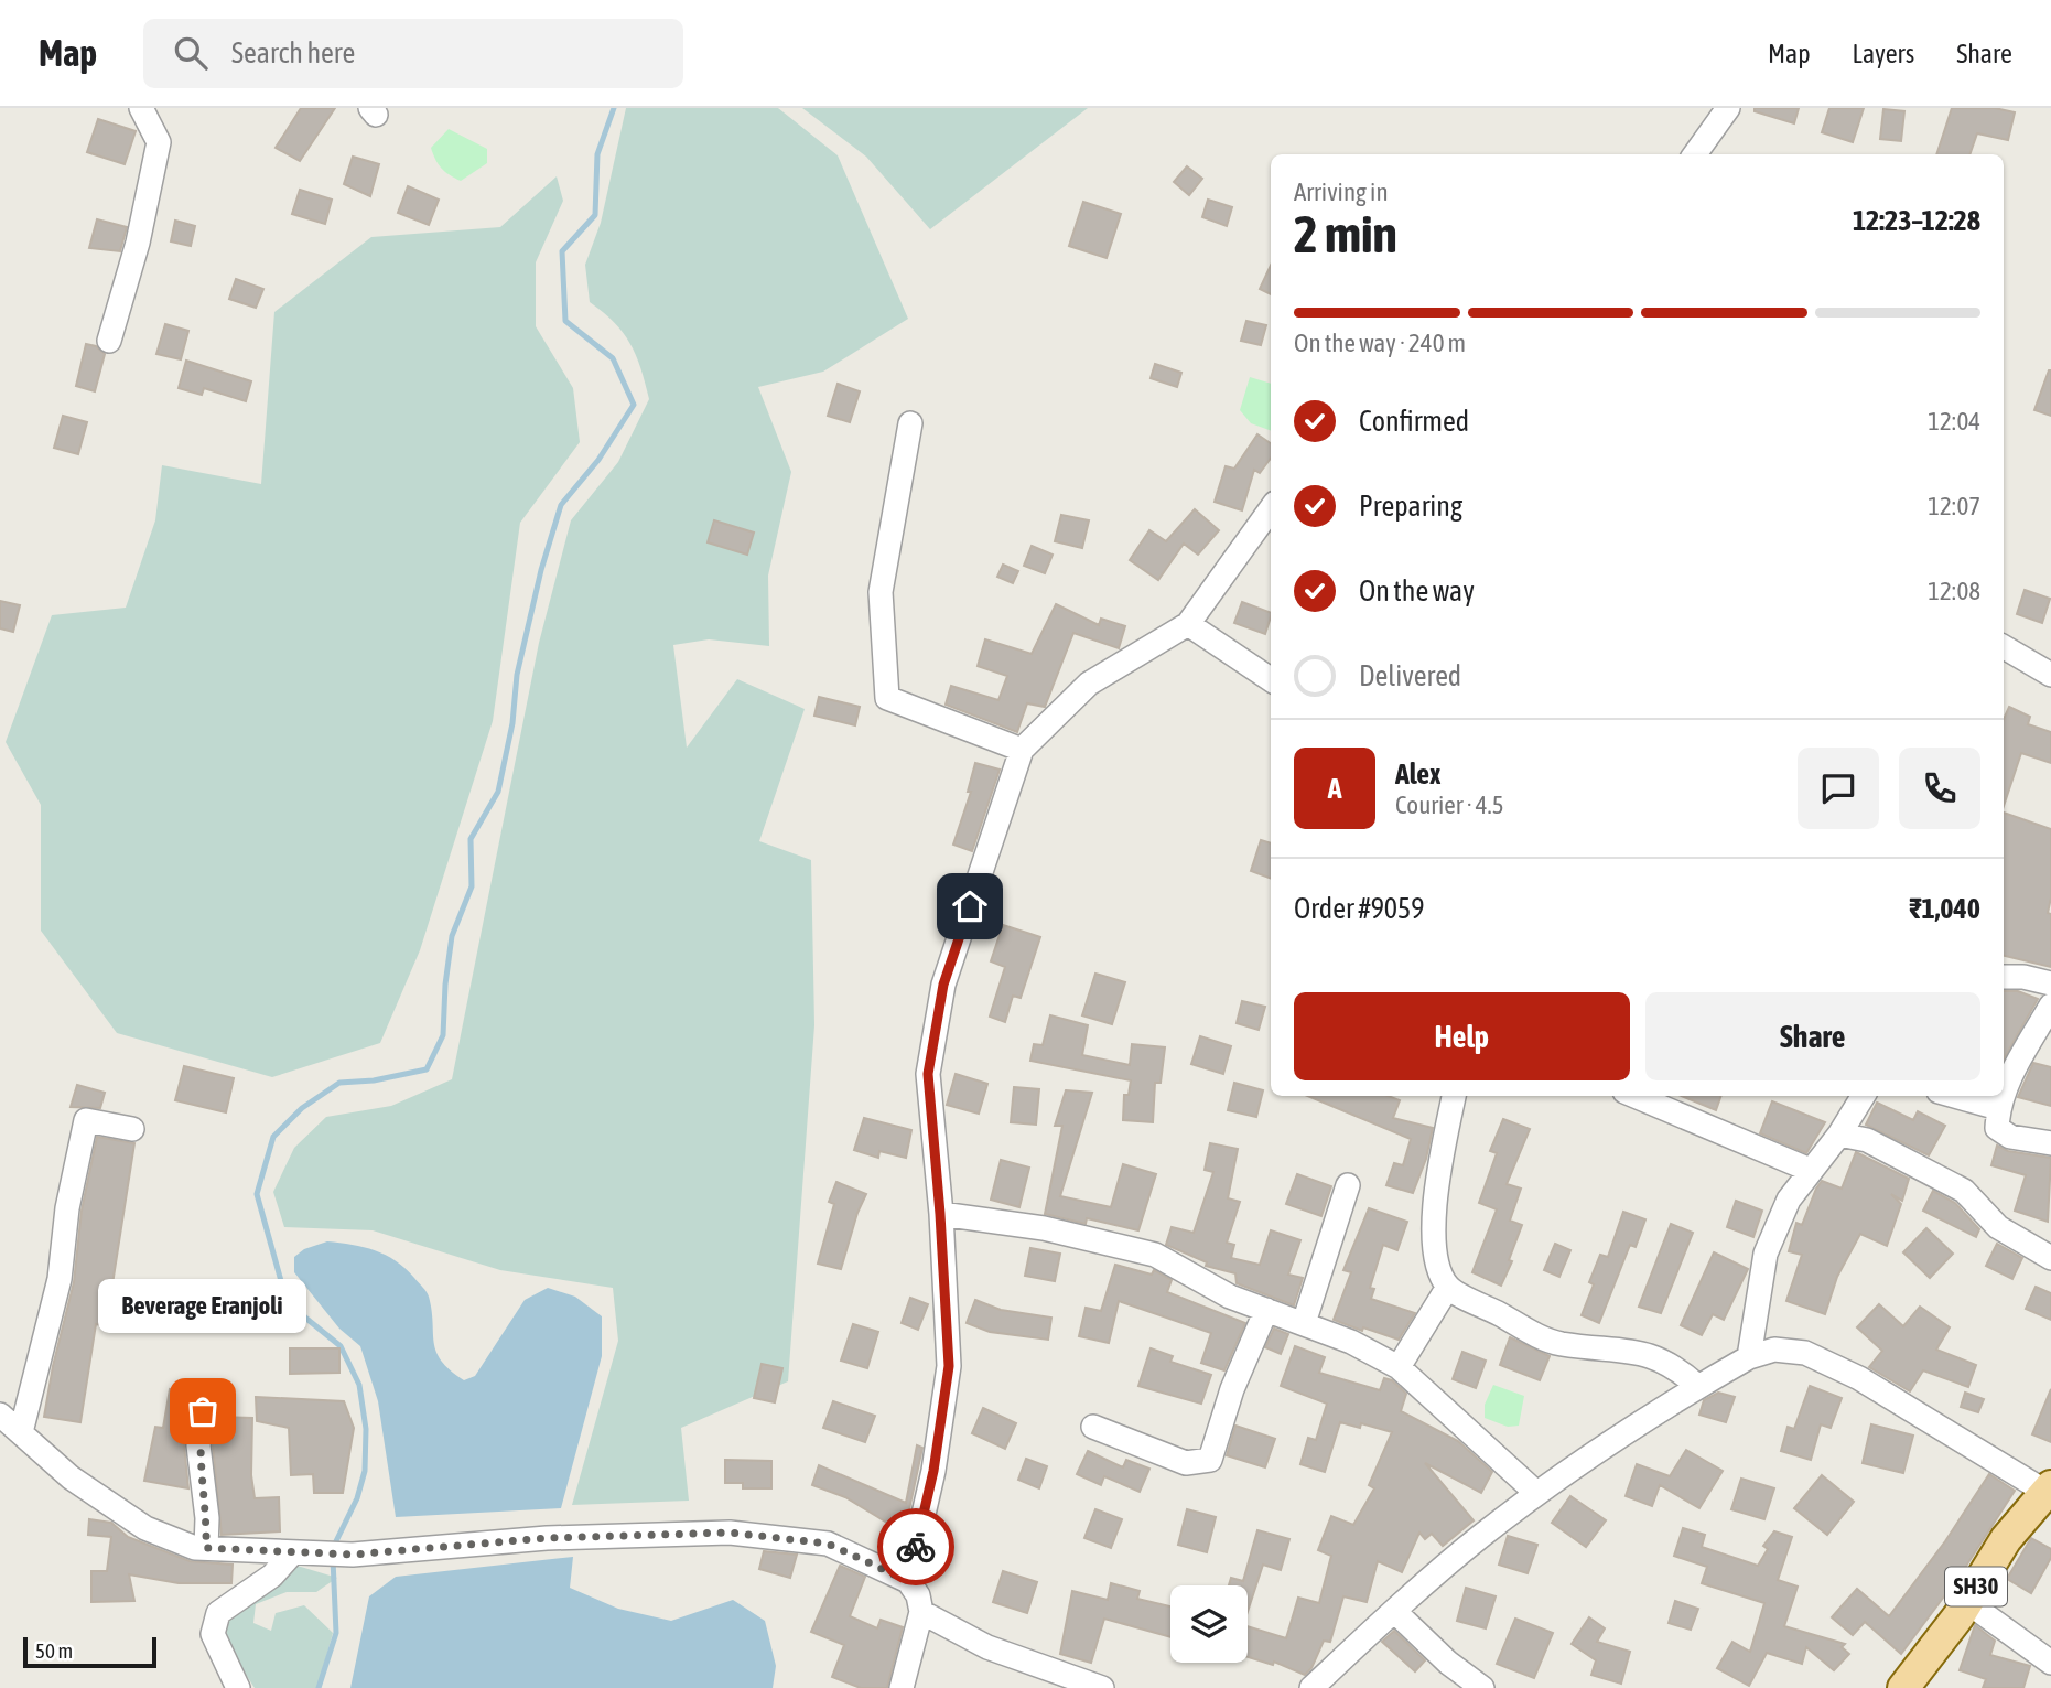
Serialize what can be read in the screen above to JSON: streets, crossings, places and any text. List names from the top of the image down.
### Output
{
  "streets": {
    "main road": ["SH30"]
  },
  "places": ["Beverage Eranjoli"],
  "scale_bar": "50 m",
  "page": {
    "header": "Map",
    "search": "Search here",
    "nav": ["Map", "Layers", "Share"],
    "heading": ["2 min", "Arriving in", "12:23–12:28"],
    "panel": [
      "Alex",
      "Courier · 4.5",
      "Order #9059",
      "₹1,040"
    ],
    "bar": "On the way · 240 m",
    "list": [
      ["Confirmed", "12:04"],
      ["Preparing", "12:07"],
      ["On the way", "12:08"],
      "Delivered"
    ],
    "round": "A",
    "buttons": ["Help", "Share"],
    "bubble": "Beverage Eranjoli",
    "scale": "50 m"
  }
}
